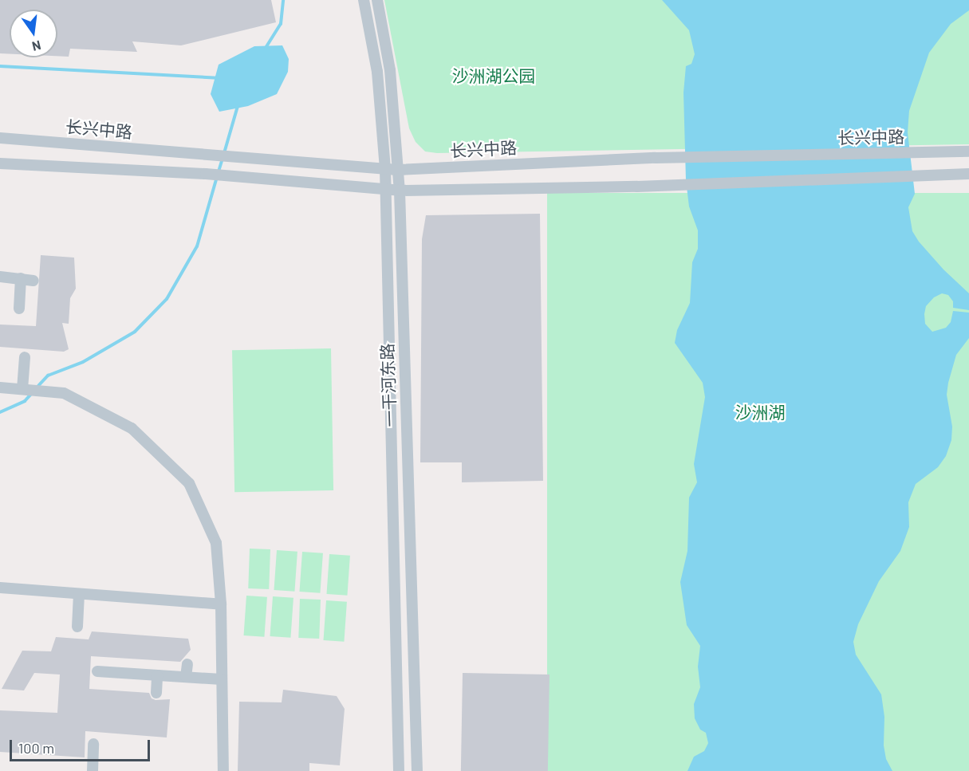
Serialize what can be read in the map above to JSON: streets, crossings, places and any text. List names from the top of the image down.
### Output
{
  "streets": {
    "street": ["长兴中路", "一干河东路"]
  },
  "crossings": [
    ["长兴中路", "一干河东路"]
  ],
  "parks": ["沙洲湖公园", "沙洲湖"],
  "scale_bar": "100 m",
  "north": "bottom"
}
